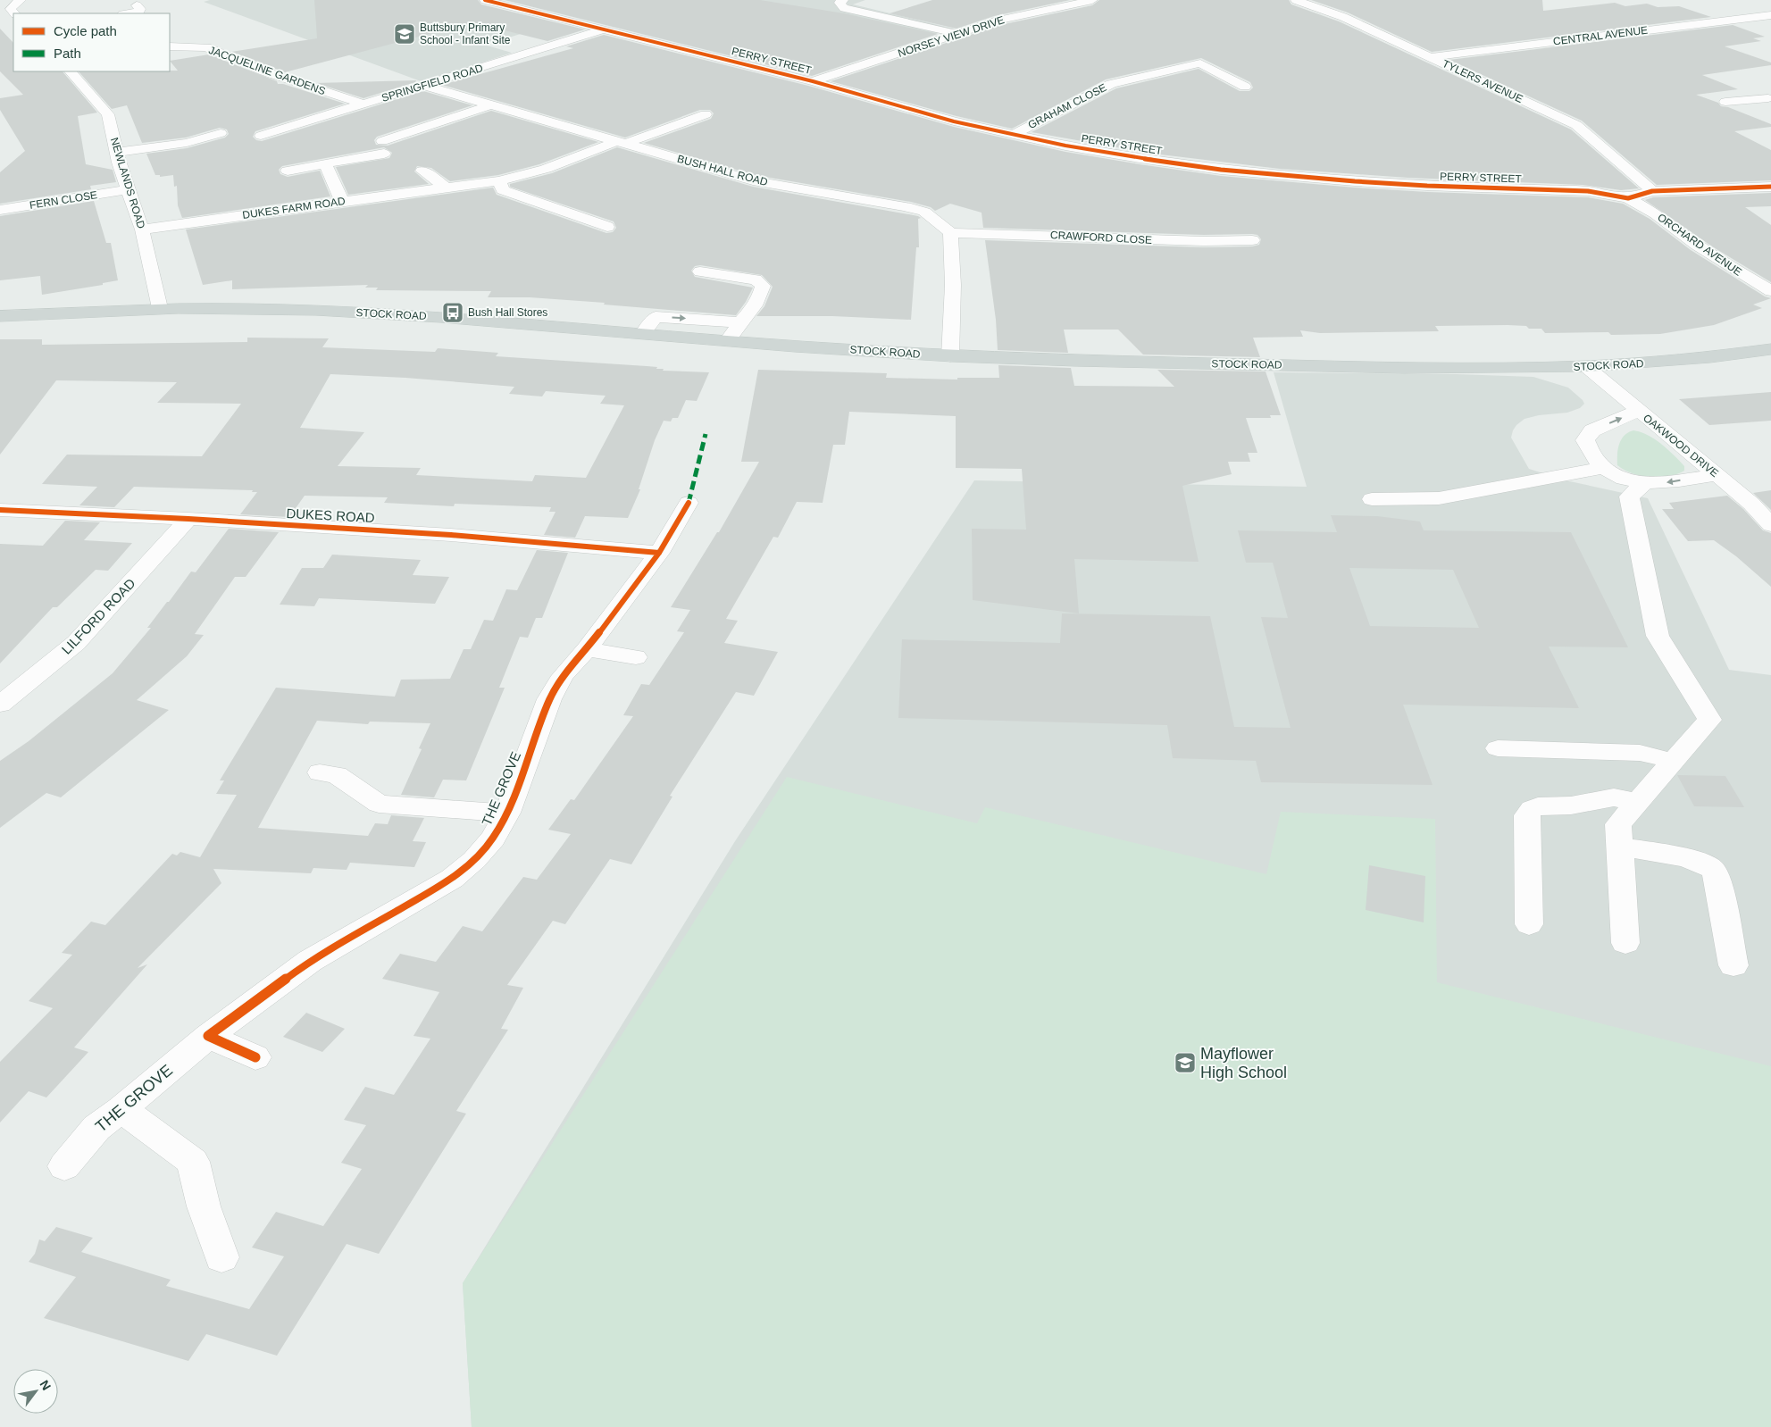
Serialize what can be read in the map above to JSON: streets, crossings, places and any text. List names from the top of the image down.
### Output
{
  "streets": {
    "main road": ["STOCK ROAD"],
    "street": [
      "CENTRAL AVENUE",
      "NORSEY VIEW DRIVE",
      "PERRY STREET",
      "JACQUELINE GARDENS",
      "TYLERS AVENUE",
      "SPRINGFIELD ROAD",
      "GRAHAM CLOSE",
      "BUSH HALL ROAD",
      "NEWLANDS ROAD",
      "FERN CLOSE",
      "DUKES FARM ROAD",
      "CRAWFORD CLOSE",
      "ORCHARD AVENUE",
      "OAKWOOD DRIVE",
      "DUKES ROAD",
      "LILFORD ROAD",
      "THE GROVE"
    ]
  },
  "crossings": [
    ["CENTRAL AVENUE", "TYLERS AVENUE"],
    ["NORSEY VIEW DRIVE", "PERRY STREET"],
    ["PERRY STREET", "TYLERS AVENUE"],
    ["PERRY STREET", "SPRINGFIELD ROAD"],
    ["PERRY STREET", "GRAHAM CLOSE"],
    ["PERRY STREET", "ORCHARD AVENUE"],
    ["JACQUELINE GARDENS", "SPRINGFIELD ROAD"],
    ["SPRINGFIELD ROAD", "BUSH HALL ROAD"],
    ["BUSH HALL ROAD", "DUKES FARM ROAD"],
    ["BUSH HALL ROAD", "CRAWFORD CLOSE"],
    ["NEWLANDS ROAD", "FERN CLOSE"],
    ["NEWLANDS ROAD", "DUKES FARM ROAD"],
    ["NEWLANDS ROAD", "STOCK ROAD"],
    ["STOCK ROAD", "OAKWOOD DRIVE"],
    ["DUKES ROAD", "LILFORD ROAD"],
    ["DUKES ROAD", "THE GROVE"]
  ],
  "places": {
    "school or university": ["Buttsbury Primary School - Infant Site", "Mayflower High School"],
    "bus stop": ["Bush Hall Stores"]
  },
  "legend": ["Cycle path", "Path"],
  "north": "top right"
}
